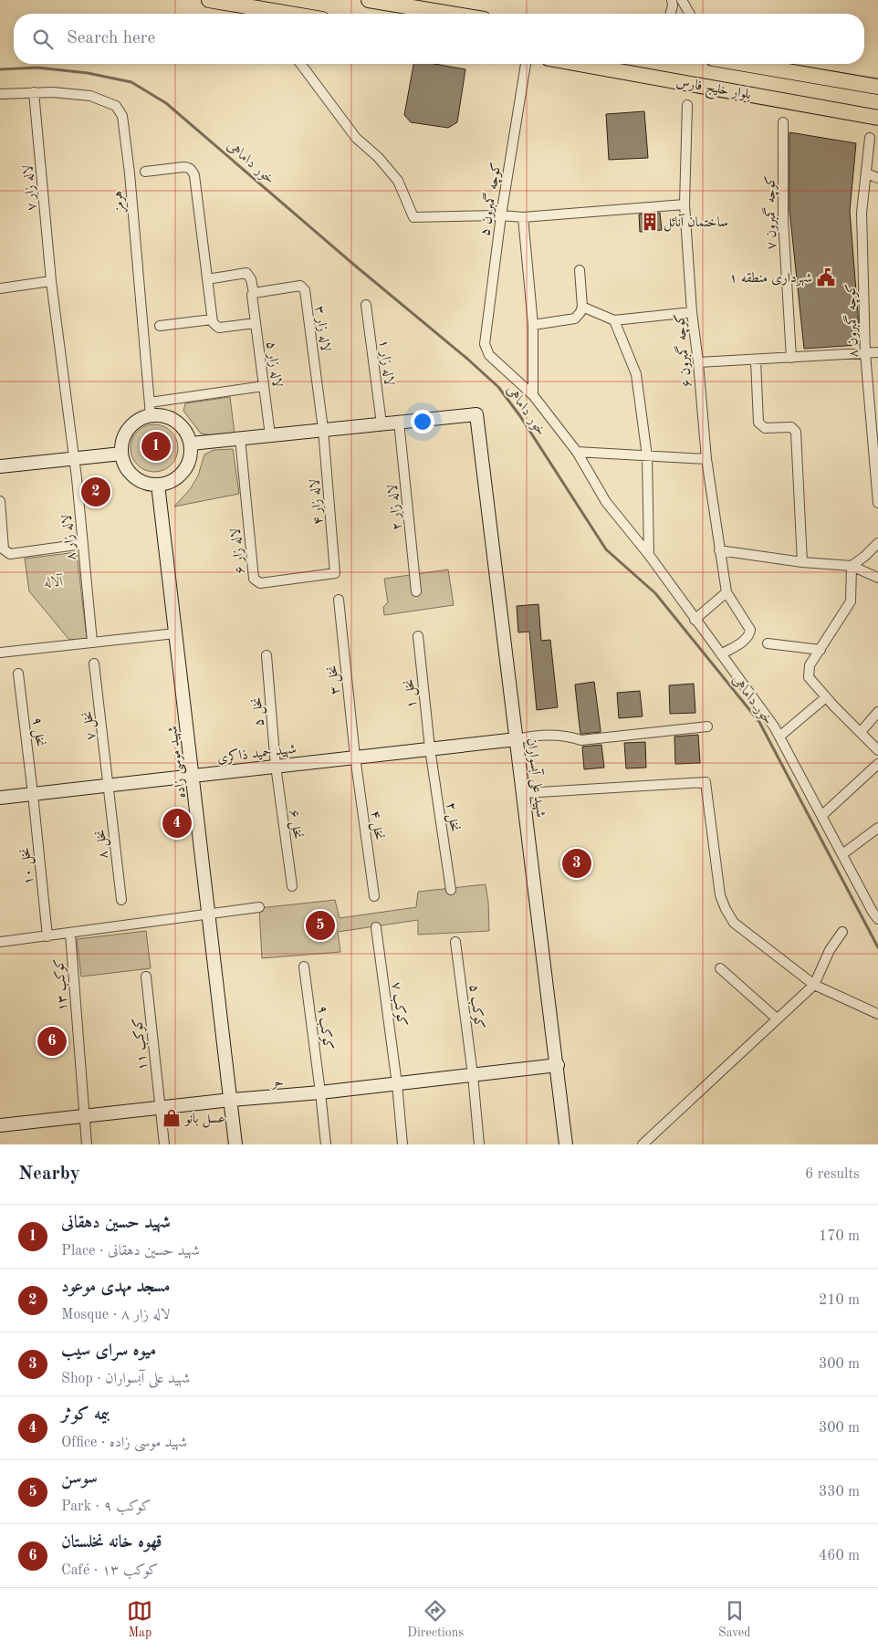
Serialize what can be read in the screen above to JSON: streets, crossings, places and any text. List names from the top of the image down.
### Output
{
  "streets": {
    "main road": ["بلوار خلیج فارس"],
    "street": [
      "لاله زار ۷",
      "کوچه گمبرون ۵",
      "هرمز",
      "کوچه گمبرون ۷",
      "کوچه گمبرون ۸",
      "لاله زار ۳",
      "کوچه گمبرون ۶",
      "لاله زار ۱",
      "لاله زار ۵",
      "لاله زار ۴",
      "لاله زار ۲",
      "لاله زار ۸",
      "لاله زار ۶",
      "نخل ۳",
      "نخل ۱",
      "نخل ۵",
      "نخل ۷",
      "نخل ۹",
      "شهید حمید ذاکری",
      "شهید موسی زاده",
      "شهید علی آبسواران",
      "نخل ۲",
      "نخل ۶",
      "نخل ۴",
      "نخل ۸",
      "نخل ۱۰",
      "کوکب ۱۳",
      "کوکب ۷",
      "کوکب ۵",
      "کوکب ۹",
      "کوکب ۱۱",
      "حر"
    ]
  },
  "crossings": [
    ["لاله زار ۷", "هرمز"],
    ["لاله زار ۷", "لاله زار ۸"],
    ["هرمز", "شهید موسی زاده"],
    ["لاله زار ۳", "لاله زار ۵"],
    ["لاله زار ۳", "لاله زار ۴"],
    ["لاله زار ۴", "لاله زار ۶"],
    ["لاله زار ۲", "شهید علی آبسواران"],
    ["نخل ۳", "شهید حمید ذاکری"],
    ["نخل ۳", "نخل ۴"],
    ["نخل ۱", "شهید حمید ذاکری"],
    ["نخل ۱", "نخل ۲"],
    ["نخل ۵", "شهید حمید ذاکری"],
    ["نخل ۵", "نخل ۶"],
    ["نخل ۷", "شهید حمید ذاکری"],
    ["نخل ۷", "نخل ۸"],
    ["نخل ۹", "شهید حمید ذاکری"],
    ["نخل ۹", "نخل ۱۰"],
    ["شهید حمید ذاکری", "شهید موسی زاده"],
    ["شهید حمید ذاکری", "شهید علی آبسواران"],
    ["شهید حمید ذاکری", "نخل ۲"],
    ["شهید حمید ذاکری", "نخل ۶"],
    ["شهید حمید ذاکری", "نخل ۴"],
    ["شهید حمید ذاکری", "نخل ۸"],
    ["شهید حمید ذاکری", "نخل ۱۰"],
    ["شهید موسی زاده", "حر"],
    ["شهید علی آبسواران", "حر"],
    ["کوکب ۱۳", "حر"],
    ["کوکب ۷", "حر"],
    ["کوکب ۵", "حر"],
    ["کوکب ۹", "حر"],
    ["کوکب ۱۱", "حر"]
  ],
  "water": ["خور داماهی"],
  "parks": ["آلاله"],
  "places": {
    "building": ["ساختمان آنائل"],
    "public building": ["شهرداری منطقه ۱"],
    "shop": ["عسل بانو"]
  },
  "page": {
    "search": "Search here",
    "pins": [
      "1",
      "2",
      "4",
      "3",
      "5",
      "6"
    ],
    "heading": ["Nearby", "6 results"],
    "list": [
      {
        "mark": "1",
        "name": "شهید حسین دهقانی",
        "note": "Place · شهید حسین دهقانی",
        "value": "170 m"
      },
      {
        "mark": "2",
        "name": "مسجد مهدی موعود",
        "note": "Mosque · لاله زار ۸",
        "value": "210 m"
      },
      {
        "mark": "3",
        "name": "میوه سرای سیب",
        "note": "Shop · شهید علی آبسواران",
        "value": "300 m"
      },
      {
        "mark": "4",
        "name": "بیمه کوثر",
        "note": "Office · شهید موسی زاده",
        "value": "300 m"
      },
      {
        "mark": "5",
        "name": "سوسن",
        "note": "Park · کوکب ۹",
        "value": "330 m"
      },
      {
        "mark": "6",
        "name": "قهوه خانه نخلستان",
        "note": "Café · کوکب ۱۳",
        "value": "460 m"
      }
    ],
    "nav": ["Map", "Directions", "Saved"]
  }
}
